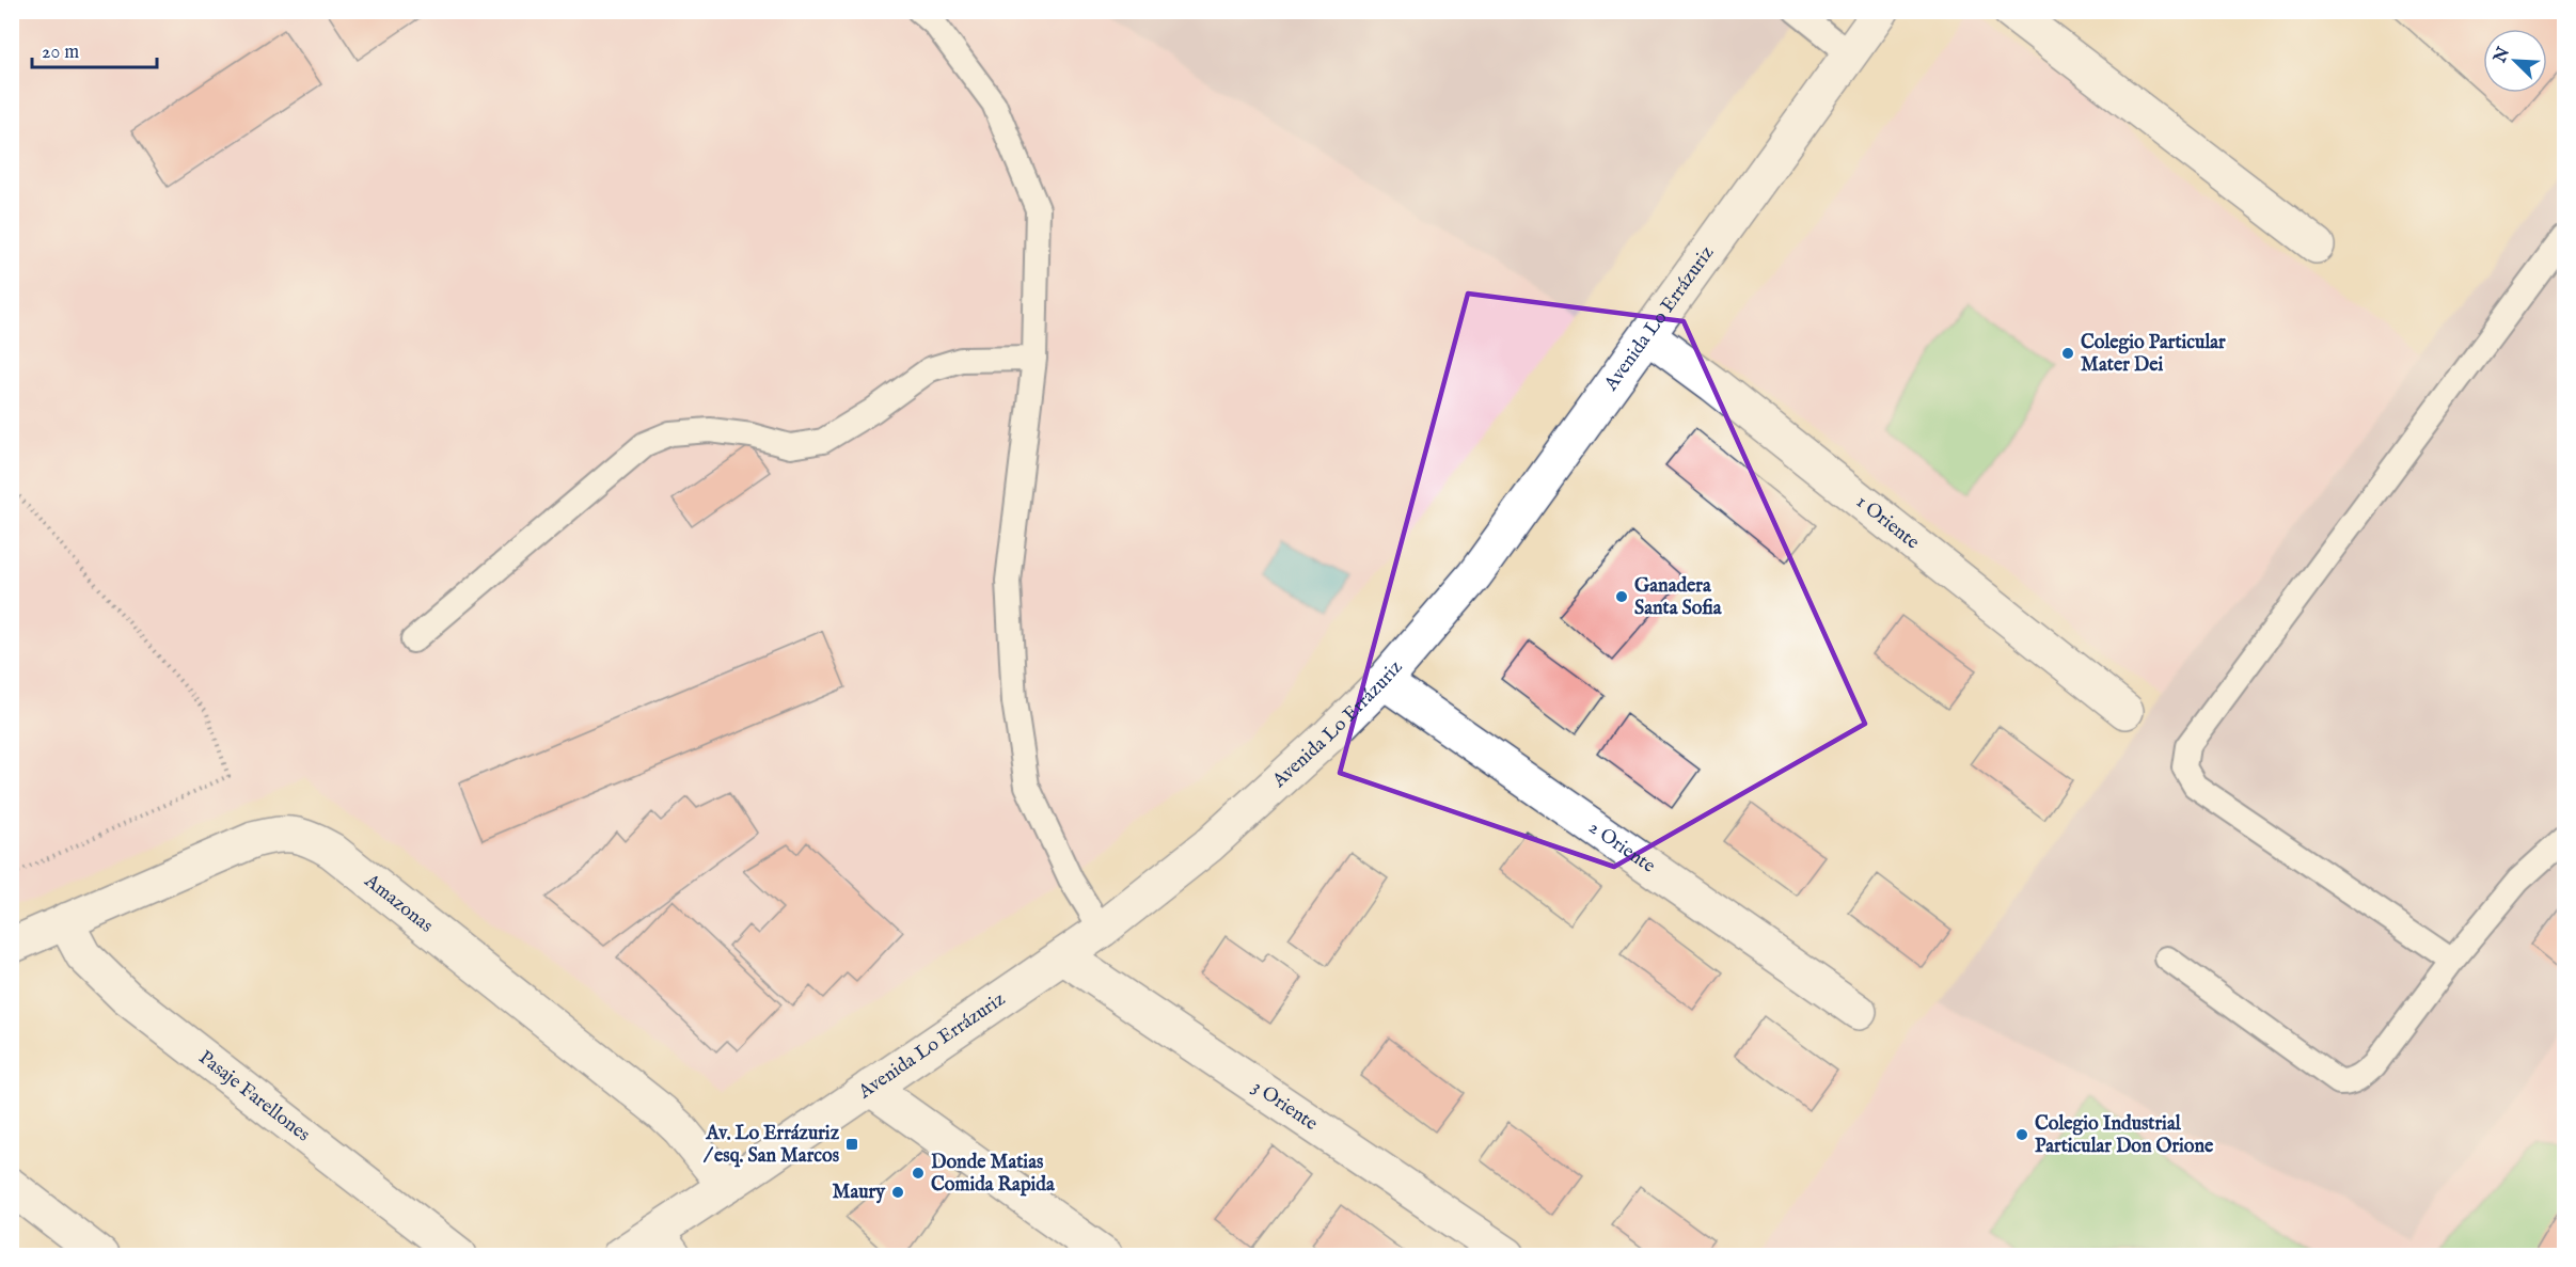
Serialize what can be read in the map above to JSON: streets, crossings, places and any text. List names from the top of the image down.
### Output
{
  "streets": {
    "street": [
      "Avenida Lo Errázuriz",
      "1 Oriente",
      "2 Oriente",
      "Amazonas",
      "Pasaje Farellones",
      "3 Oriente"
    ]
  },
  "crossings": [
    ["Avenida Lo Errázuriz", "1 Oriente"],
    ["Avenida Lo Errázuriz", "2 Oriente"],
    ["Avenida Lo Errázuriz", "Amazonas"],
    ["Avenida Lo Errázuriz", "3 Oriente"],
    ["Amazonas", "Pasaje Farellones"]
  ],
  "places": {
    "other": [
      "Colegio Particular Mater Dei",
      "Ganadera Santa Sofia",
      "Colegio Industrial Particular Don Orione",
      "Donde Matias Comida Rapida",
      "Maury"
    ],
    "transit": ["Av. Lo Errázuriz / esq. San Marcos"]
  },
  "scale_bar": "20 m",
  "north": "top left"
}
